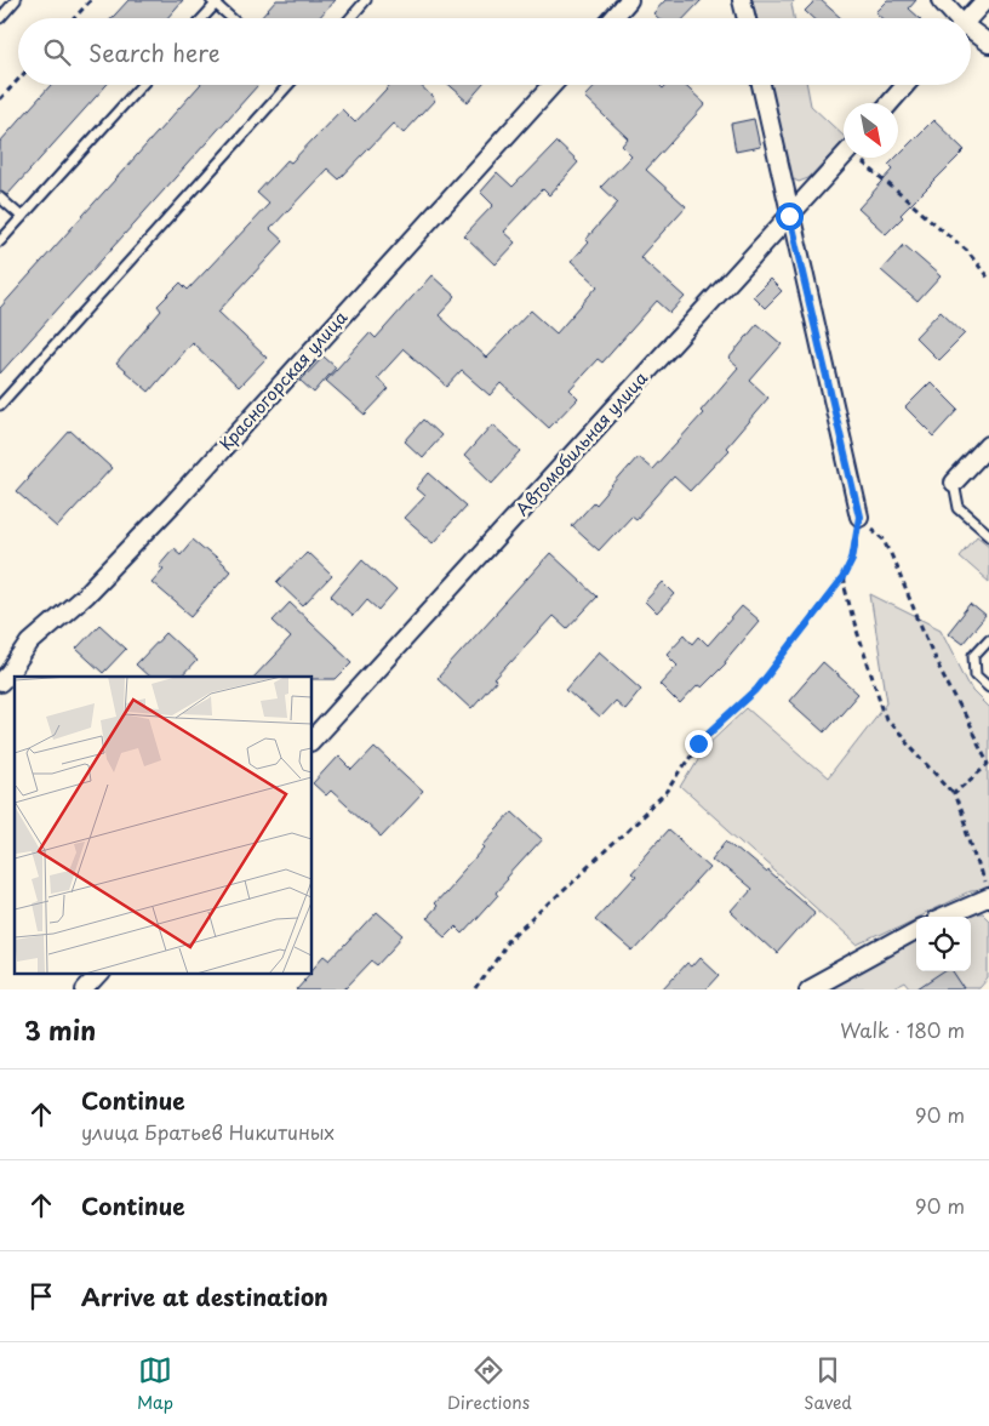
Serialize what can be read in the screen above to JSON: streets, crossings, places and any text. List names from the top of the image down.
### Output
{
  "streets": {
    "street": ["Красногорская улица", "Автомобильная улица"]
  },
  "north": "bottom right",
  "page": {
    "search": "Search here",
    "heading": ["3 min", "Walk · 180 m"],
    "list": [
      ["Continue", "улица Братьев Никитиных", "90 m"],
      ["Continue", "90 m"],
      "Arrive at destination"
    ],
    "nav": ["Map", "Directions", "Saved"]
  }
}
